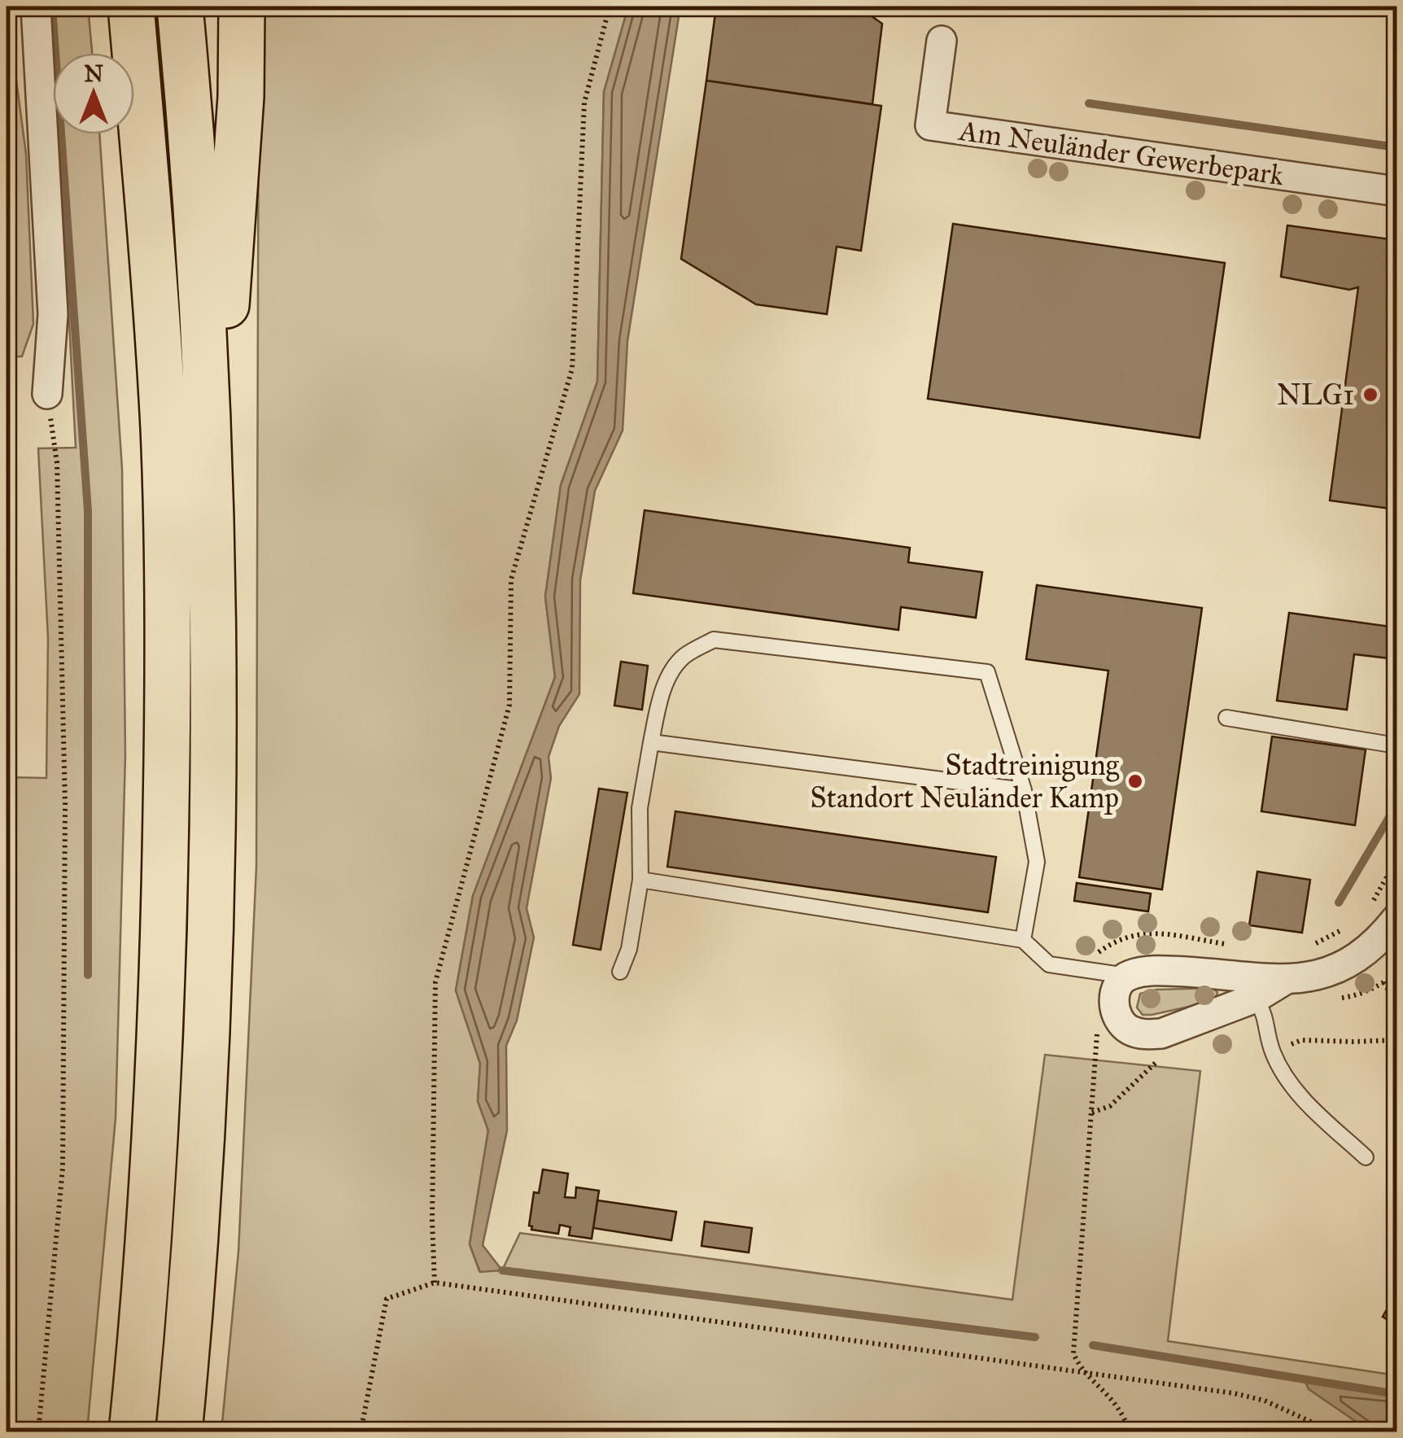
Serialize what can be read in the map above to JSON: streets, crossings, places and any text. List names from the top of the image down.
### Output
{
  "streets": {
    "street": ["Am Neuländer Gewerbepark"]
  },
  "places": ["NLG1", "Stadtreinigung Standort Neuländer Kamp"],
  "north": "top"
}
